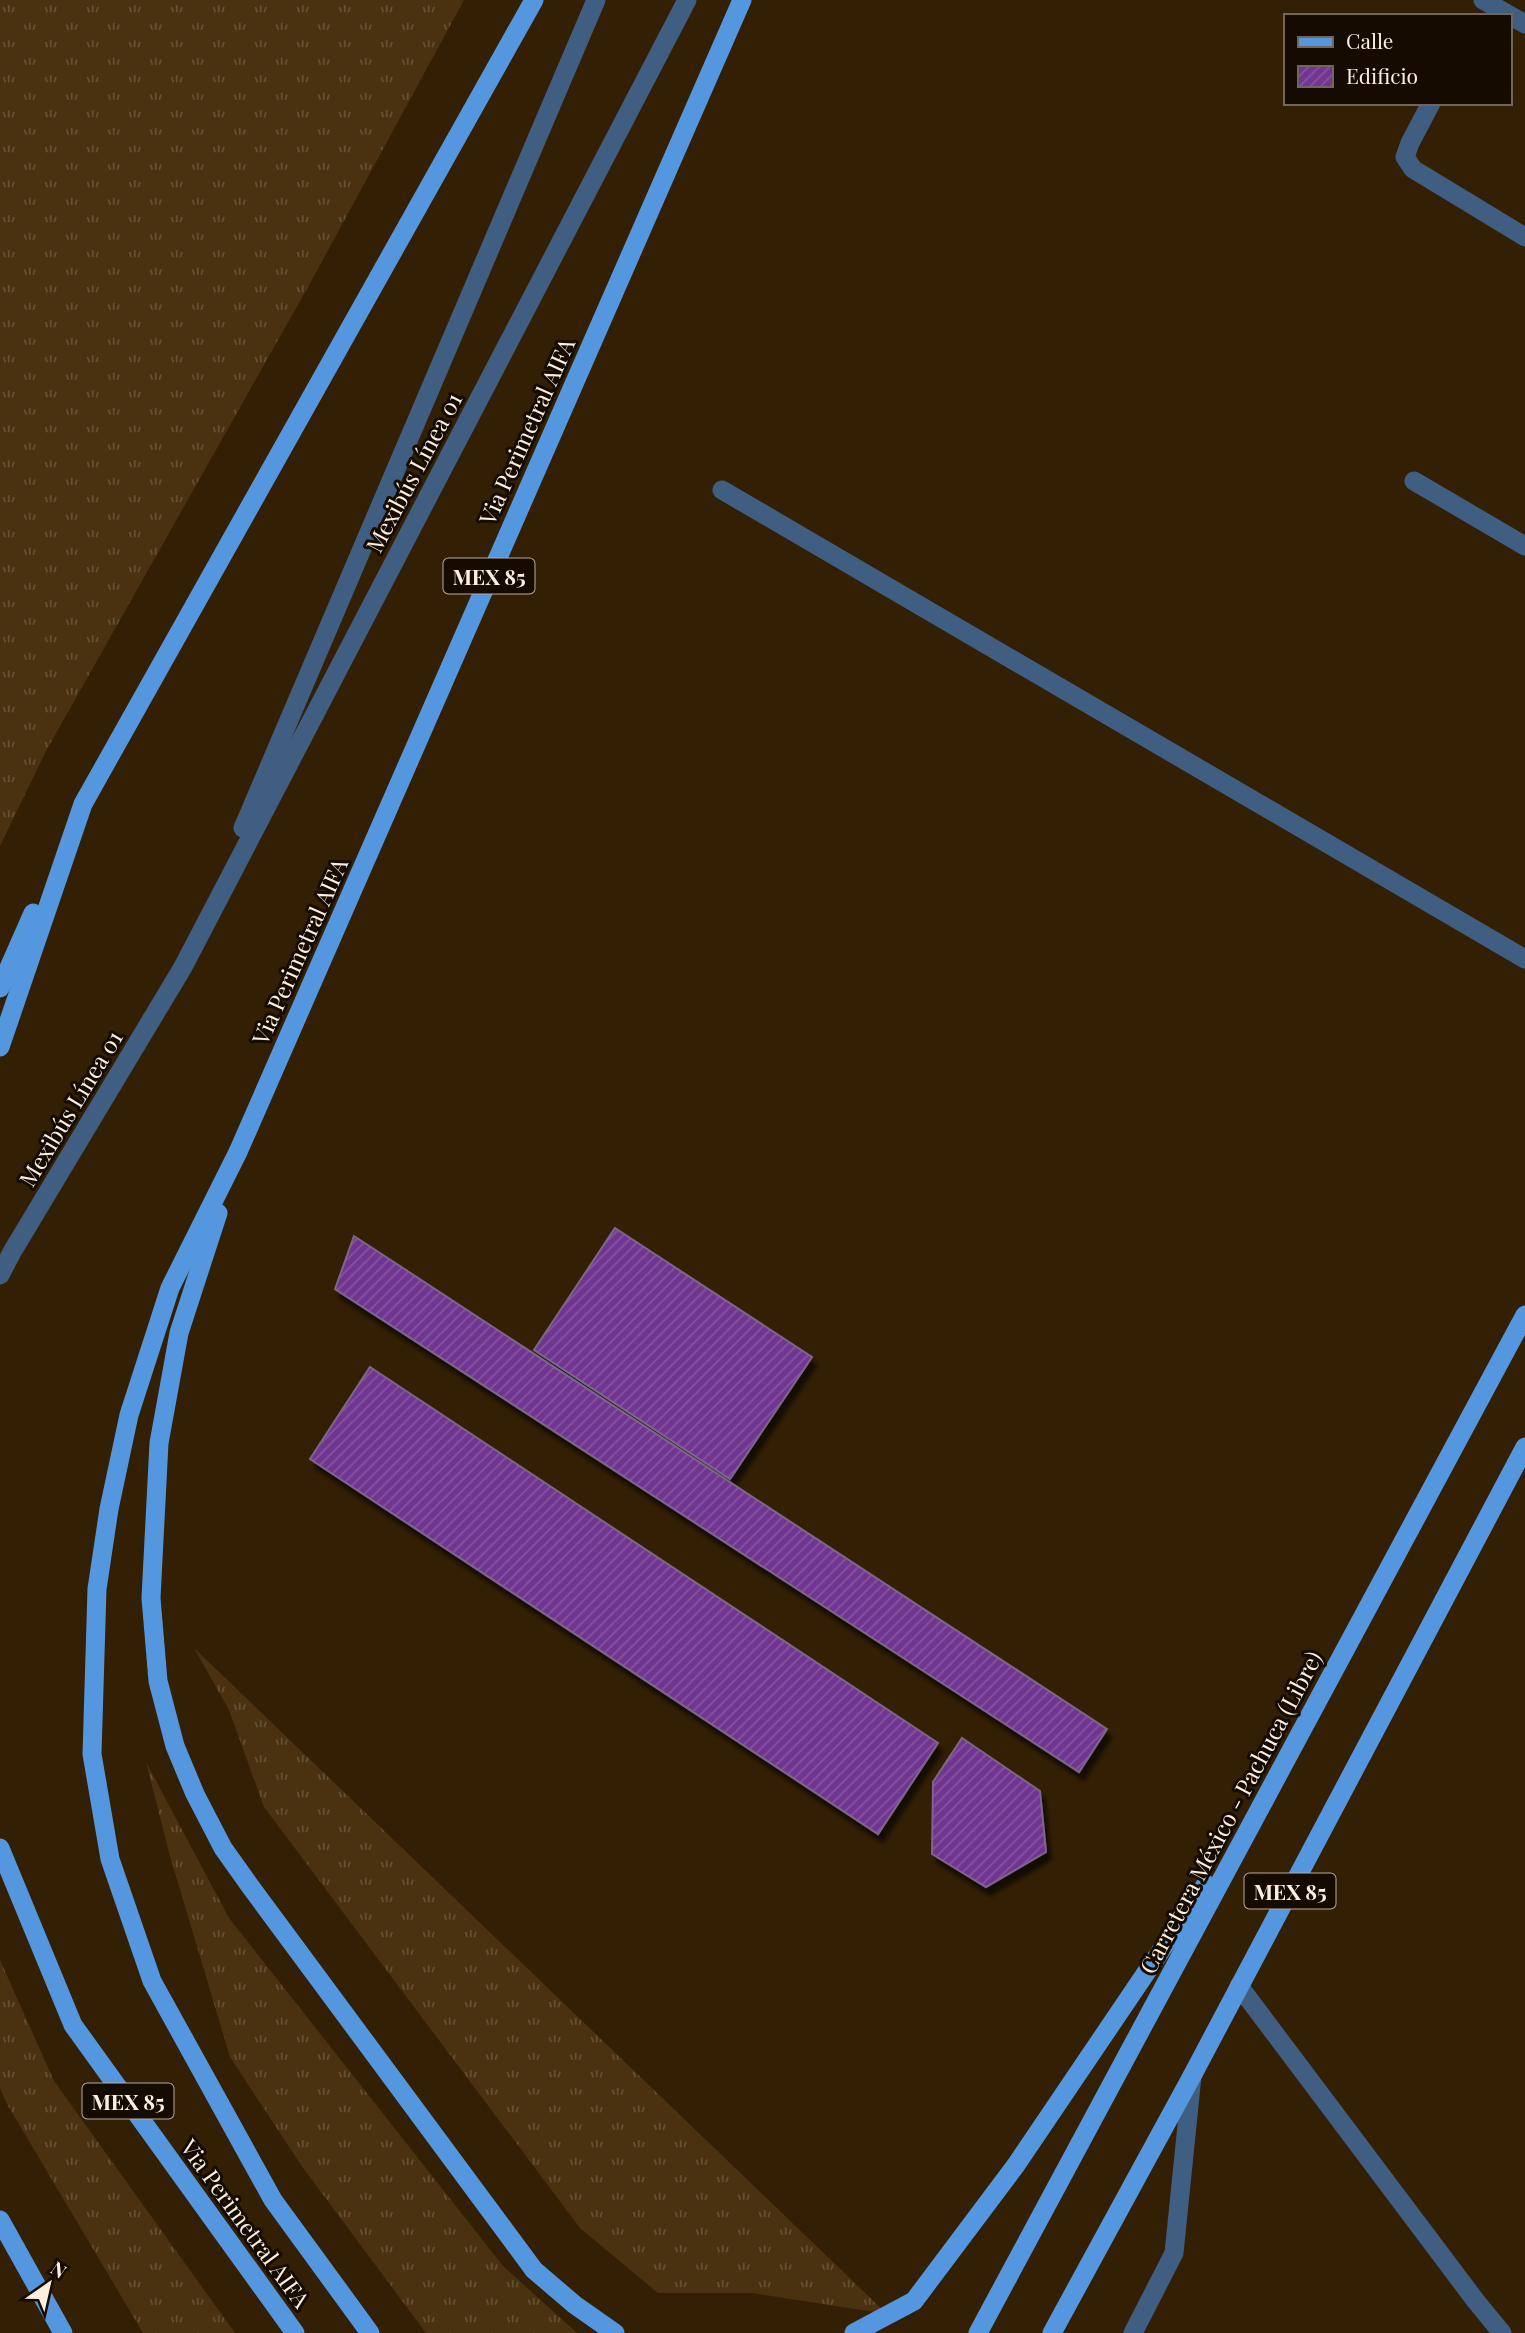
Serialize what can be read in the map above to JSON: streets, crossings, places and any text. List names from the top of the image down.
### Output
{
  "streets": {
    "main road": ["Via Perimetral AIFA", "MEX 85", "Carretera México - Pachuca (Libre)"],
    "street": ["Mexibús Línea 01"]
  },
  "legend": ["Calle", "Edificio"],
  "north": "top right"
}
